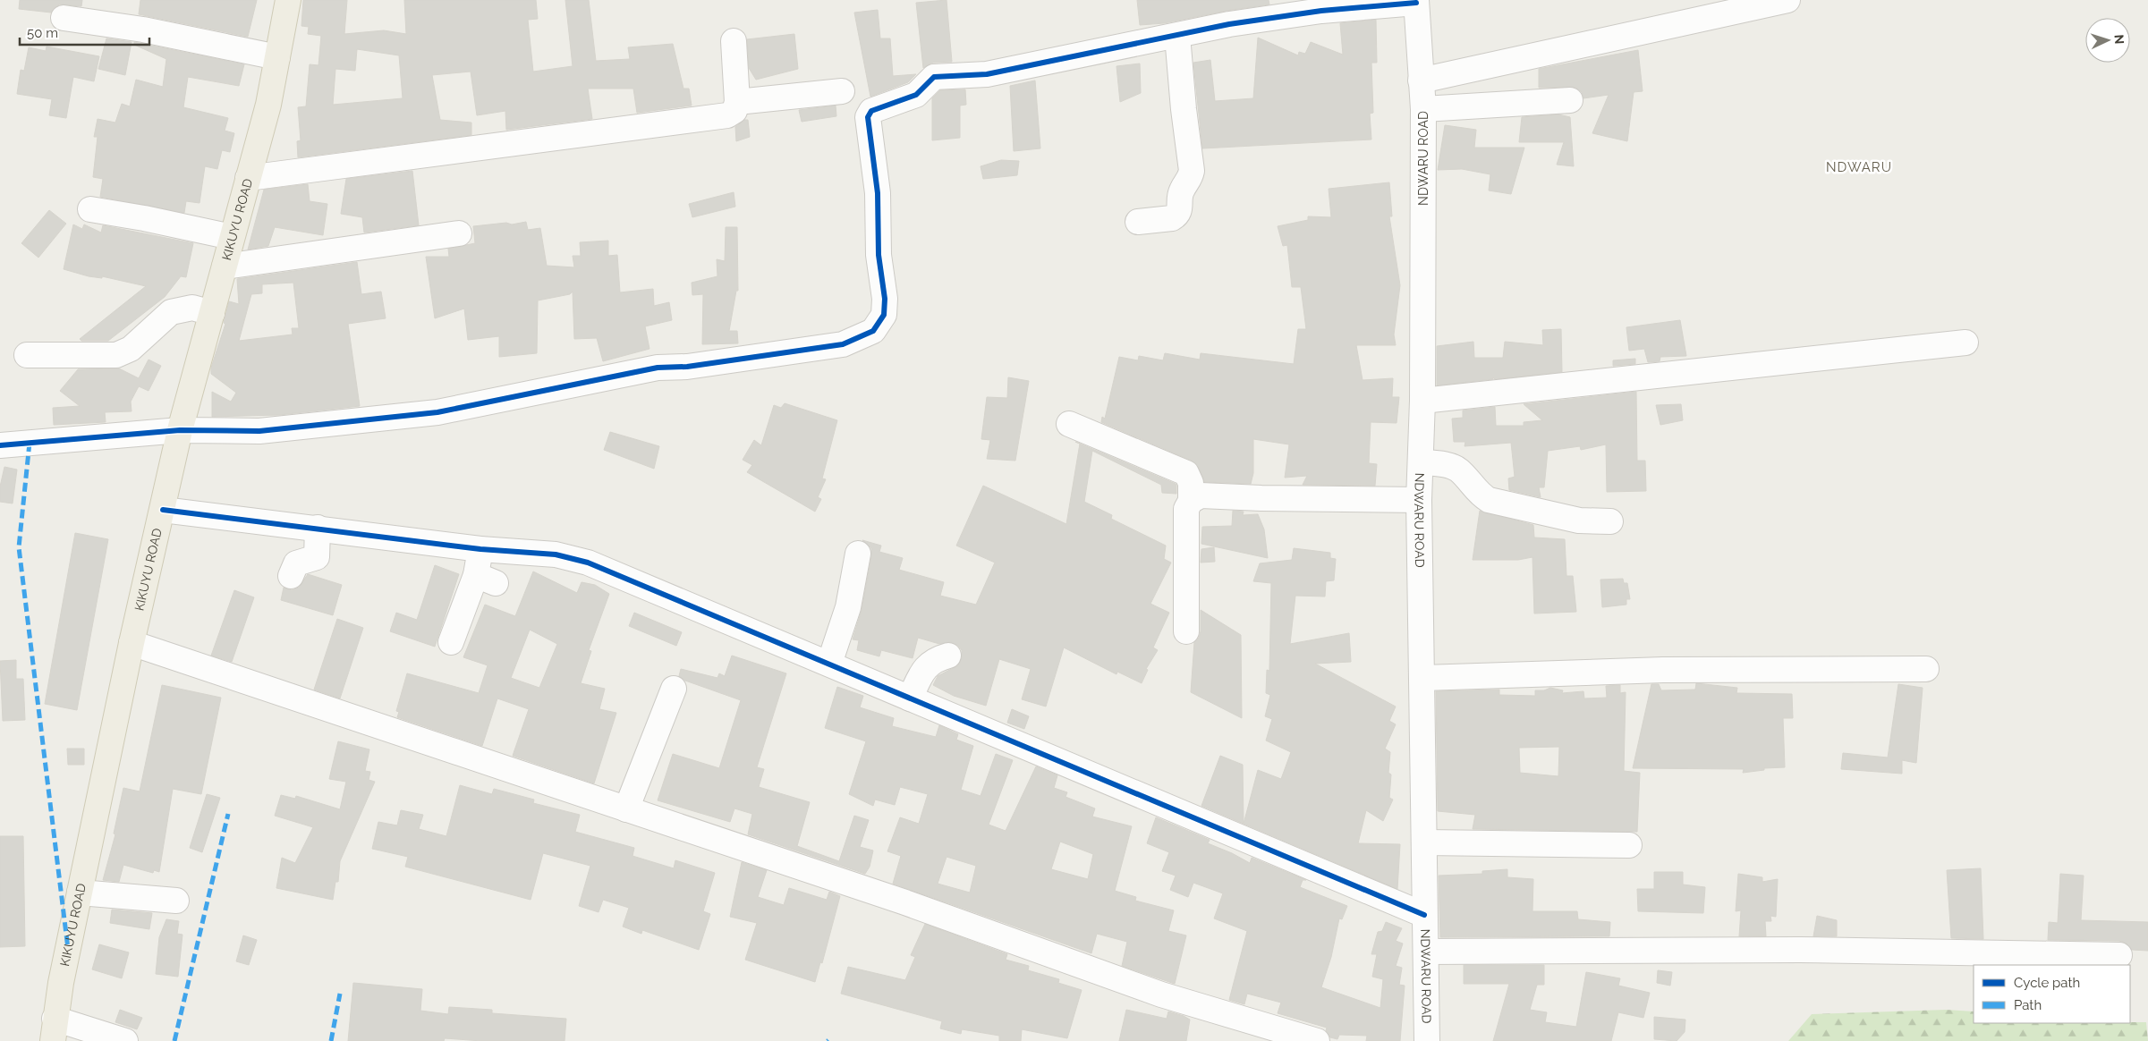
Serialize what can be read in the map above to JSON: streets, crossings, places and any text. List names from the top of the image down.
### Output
{
  "streets": {
    "main road": ["KIKUYU ROAD"],
    "street": ["NDWARU ROAD"]
  },
  "districts": ["NDWARU"],
  "legend": ["Cycle path", "Path"],
  "scale_bar": "50 m",
  "north": "right"
}
